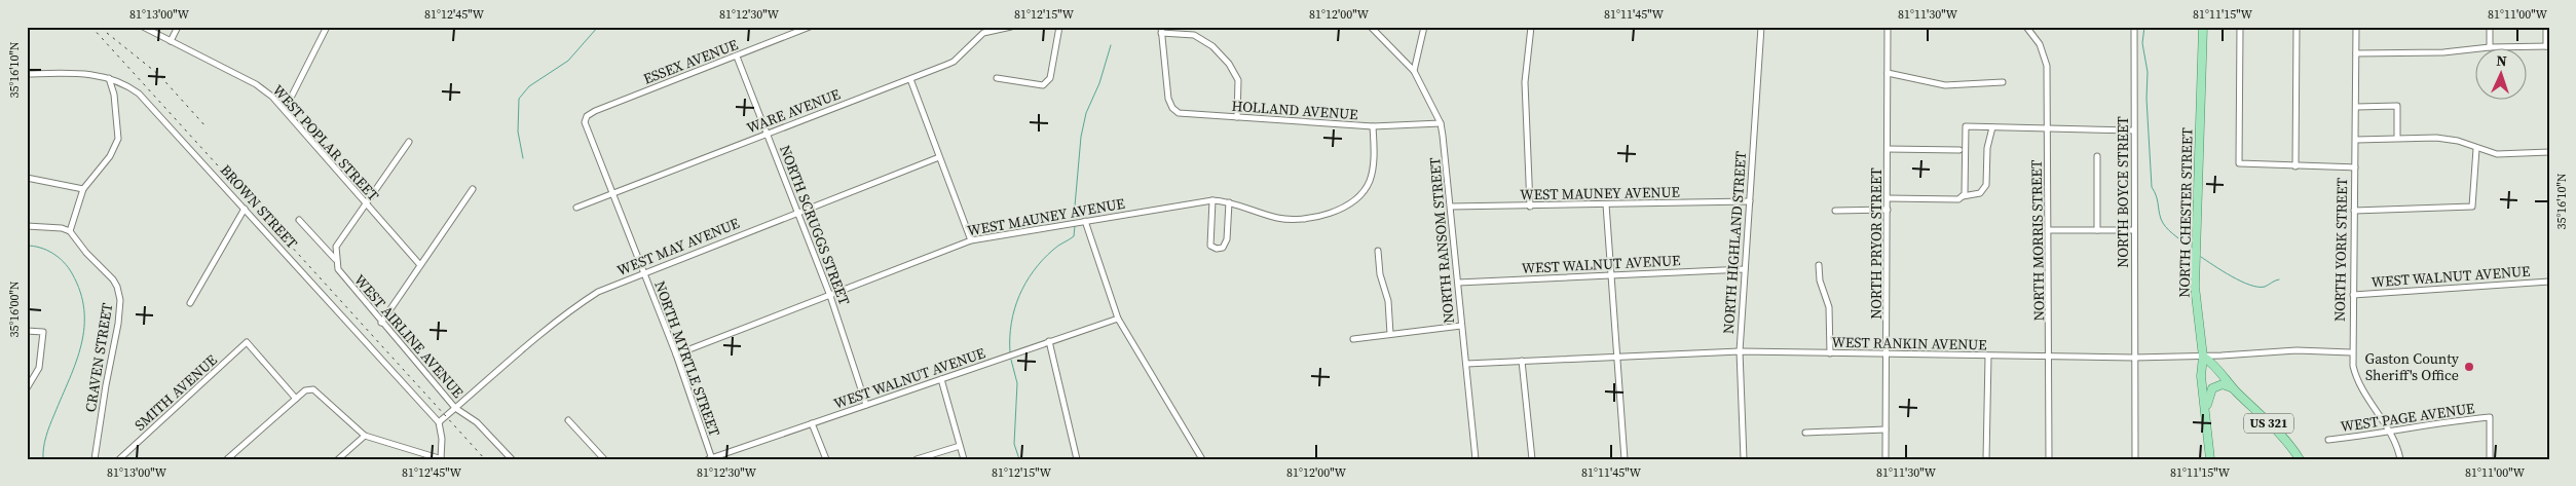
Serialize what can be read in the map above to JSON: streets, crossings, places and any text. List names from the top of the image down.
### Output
{
  "streets": {
    "main road": ["NORTH CHESTER STREET", "US 321"],
    "street": [
      "ESSEX AVENUE",
      "HOLLAND AVENUE",
      "WARE AVENUE",
      "WEST POPLAR STREET",
      "NORTH BOYCE STREET",
      "WEST MAUNEY AVENUE",
      "BROWN STREET",
      "NORTH SCRUGGS STREET",
      "NORTH RANSOM STREET",
      "NORTH MORRIS STREET",
      "NORTH HIGHLAND STREET",
      "NORTH PRYOR STREET",
      "WEST MAY AVENUE",
      "NORTH YORK STREET",
      "WEST WALNUT AVENUE",
      "WEST AIRLINE AVENUE",
      "WEST RANKIN AVENUE",
      "CRAVEN STREET",
      "NORTH MYRTLE STREET",
      "SMITH AVENUE",
      "WEST PAGE AVENUE"
    ]
  },
  "crossings": [
    ["ESSEX AVENUE", "NORTH SCRUGGS STREET"],
    ["ESSEX AVENUE", "NORTH MYRTLE STREET"],
    ["HOLLAND AVENUE", "WEST MAUNEY AVENUE"],
    ["HOLLAND AVENUE", "NORTH RANSOM STREET"],
    ["WARE AVENUE", "NORTH SCRUGGS STREET"],
    ["WARE AVENUE", "NORTH MYRTLE STREET"],
    ["NORTH BOYCE STREET", "WEST RANKIN AVENUE"],
    ["WEST MAUNEY AVENUE", "NORTH SCRUGGS STREET"],
    ["WEST MAUNEY AVENUE", "NORTH RANSOM STREET"],
    ["WEST MAUNEY AVENUE", "NORTH HIGHLAND STREET"],
    ["WEST MAUNEY AVENUE", "NORTH MYRTLE STREET"],
    ["BROWN STREET", "WEST MAY AVENUE"],
    ["NORTH CHESTER STREET", "WEST RANKIN AVENUE"],
    ["NORTH CHESTER STREET", "US 321"],
    ["NORTH SCRUGGS STREET", "WEST MAY AVENUE"],
    ["NORTH SCRUGGS STREET", "WEST WALNUT AVENUE"],
    ["NORTH RANSOM STREET", "WEST WALNUT AVENUE"],
    ["NORTH RANSOM STREET", "WEST RANKIN AVENUE"],
    ["NORTH MORRIS STREET", "WEST RANKIN AVENUE"],
    ["NORTH HIGHLAND STREET", "WEST WALNUT AVENUE"],
    ["NORTH HIGHLAND STREET", "WEST RANKIN AVENUE"],
    ["NORTH PRYOR STREET", "WEST RANKIN AVENUE"],
    ["WEST MAY AVENUE", "WEST AIRLINE AVENUE"],
    ["WEST MAY AVENUE", "NORTH MYRTLE STREET"],
    ["NORTH YORK STREET", "WEST WALNUT AVENUE"],
    ["NORTH YORK STREET", "WEST RANKIN AVENUE"],
    ["NORTH YORK STREET", "WEST PAGE AVENUE"],
    ["WEST WALNUT AVENUE", "NORTH MYRTLE STREET"],
    ["WEST RANKIN AVENUE", "US 321"]
  ],
  "places": ["Gaston County Sheriff's Office"],
  "north": "top",
  "coordinates": [
    "81°13'00\"W",
    "81°12'45\"W",
    "81°12'30\"W",
    "81°12'15\"W",
    "81°12'00\"W",
    "81°11'45\"W",
    "81°11'30\"W",
    "81°11'15\"W",
    "81°11'00\"W",
    "35°16'10\"N",
    "35°16'00\"N"
  ]
}
